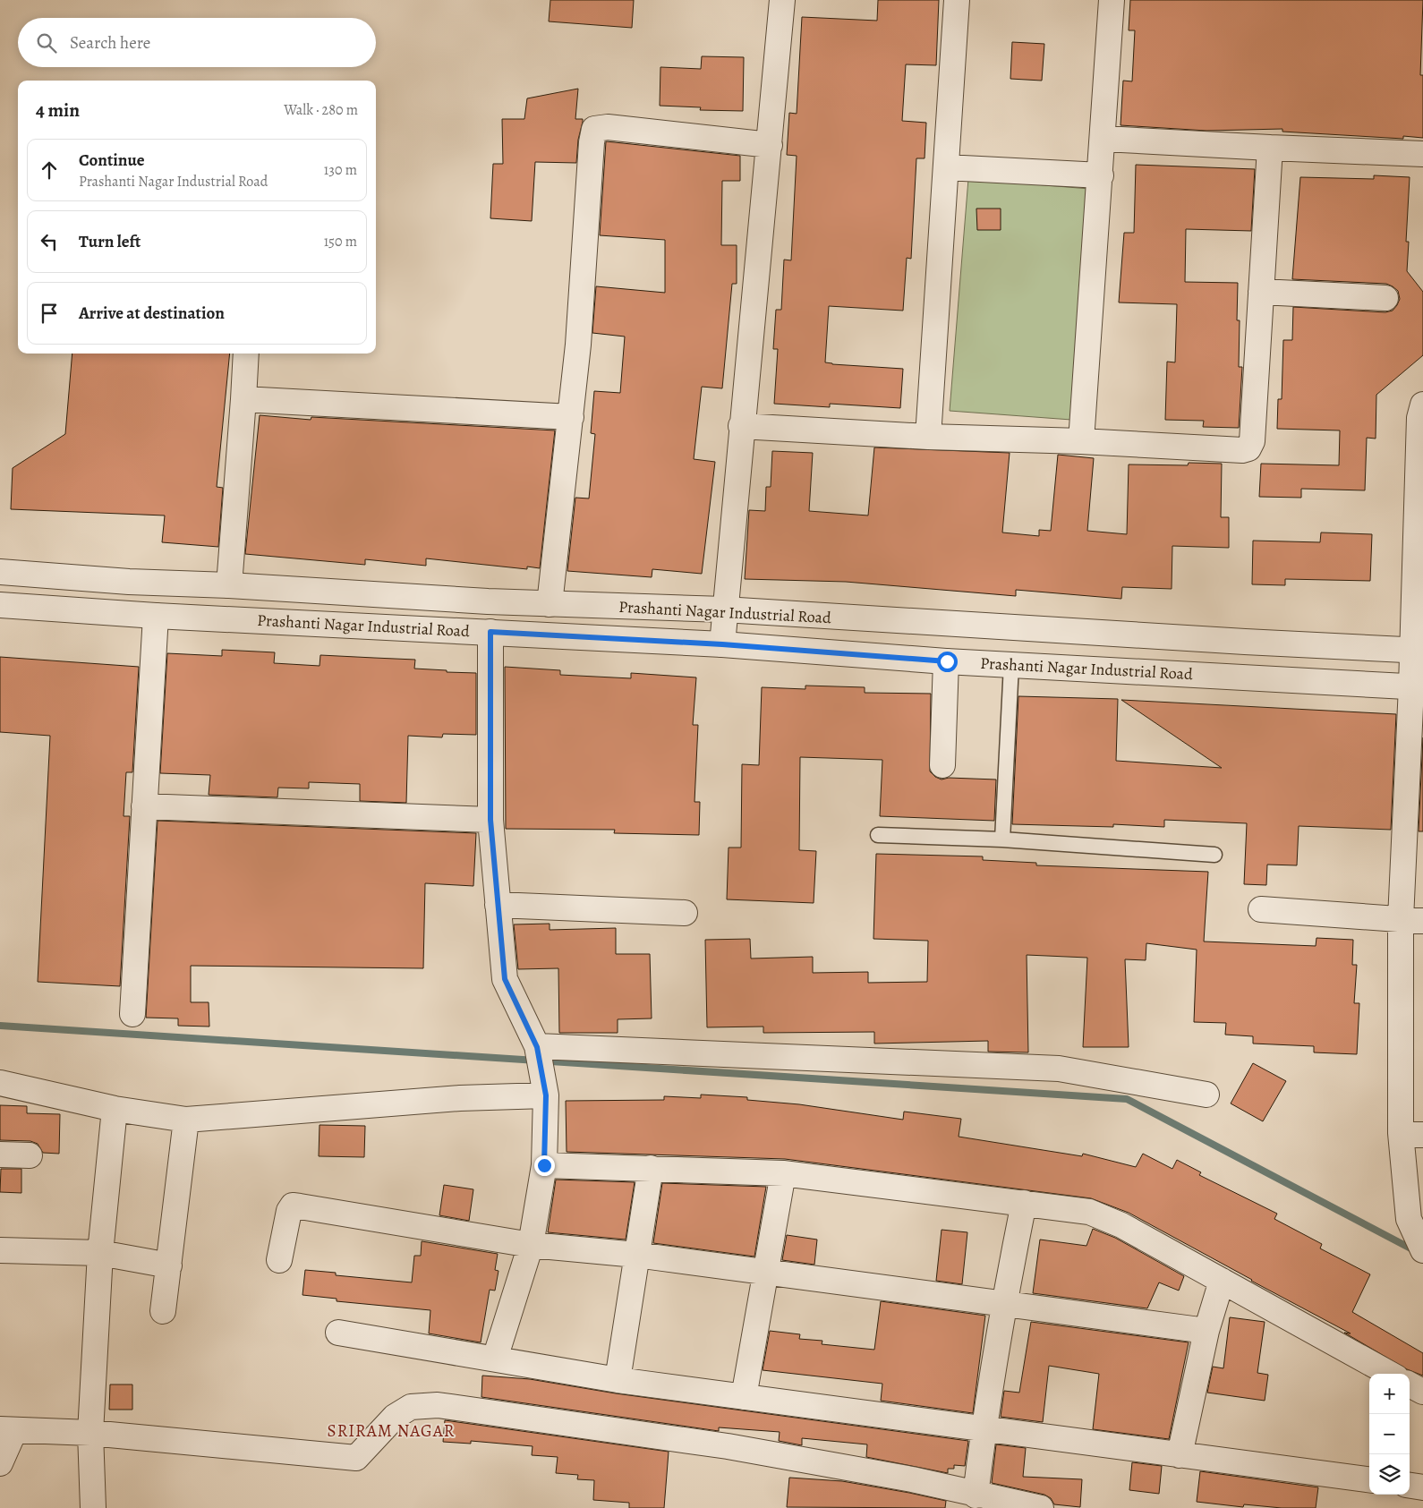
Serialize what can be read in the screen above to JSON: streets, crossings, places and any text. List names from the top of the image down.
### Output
{
  "streets": {
    "street": ["Prashanti Nagar Industrial Road"]
  },
  "districts": ["SRIRAM NAGAR"],
  "page": {
    "search": "Search here",
    "heading": ["4 min", "Walk · 280 m"],
    "list": [
      ["Continue", "Prashanti Nagar Industrial Road", "130 m"],
      ["Turn left", "150 m"],
      "Arrive at destination"
    ],
    "map_buttons": ["+", "−"]
  }
}
